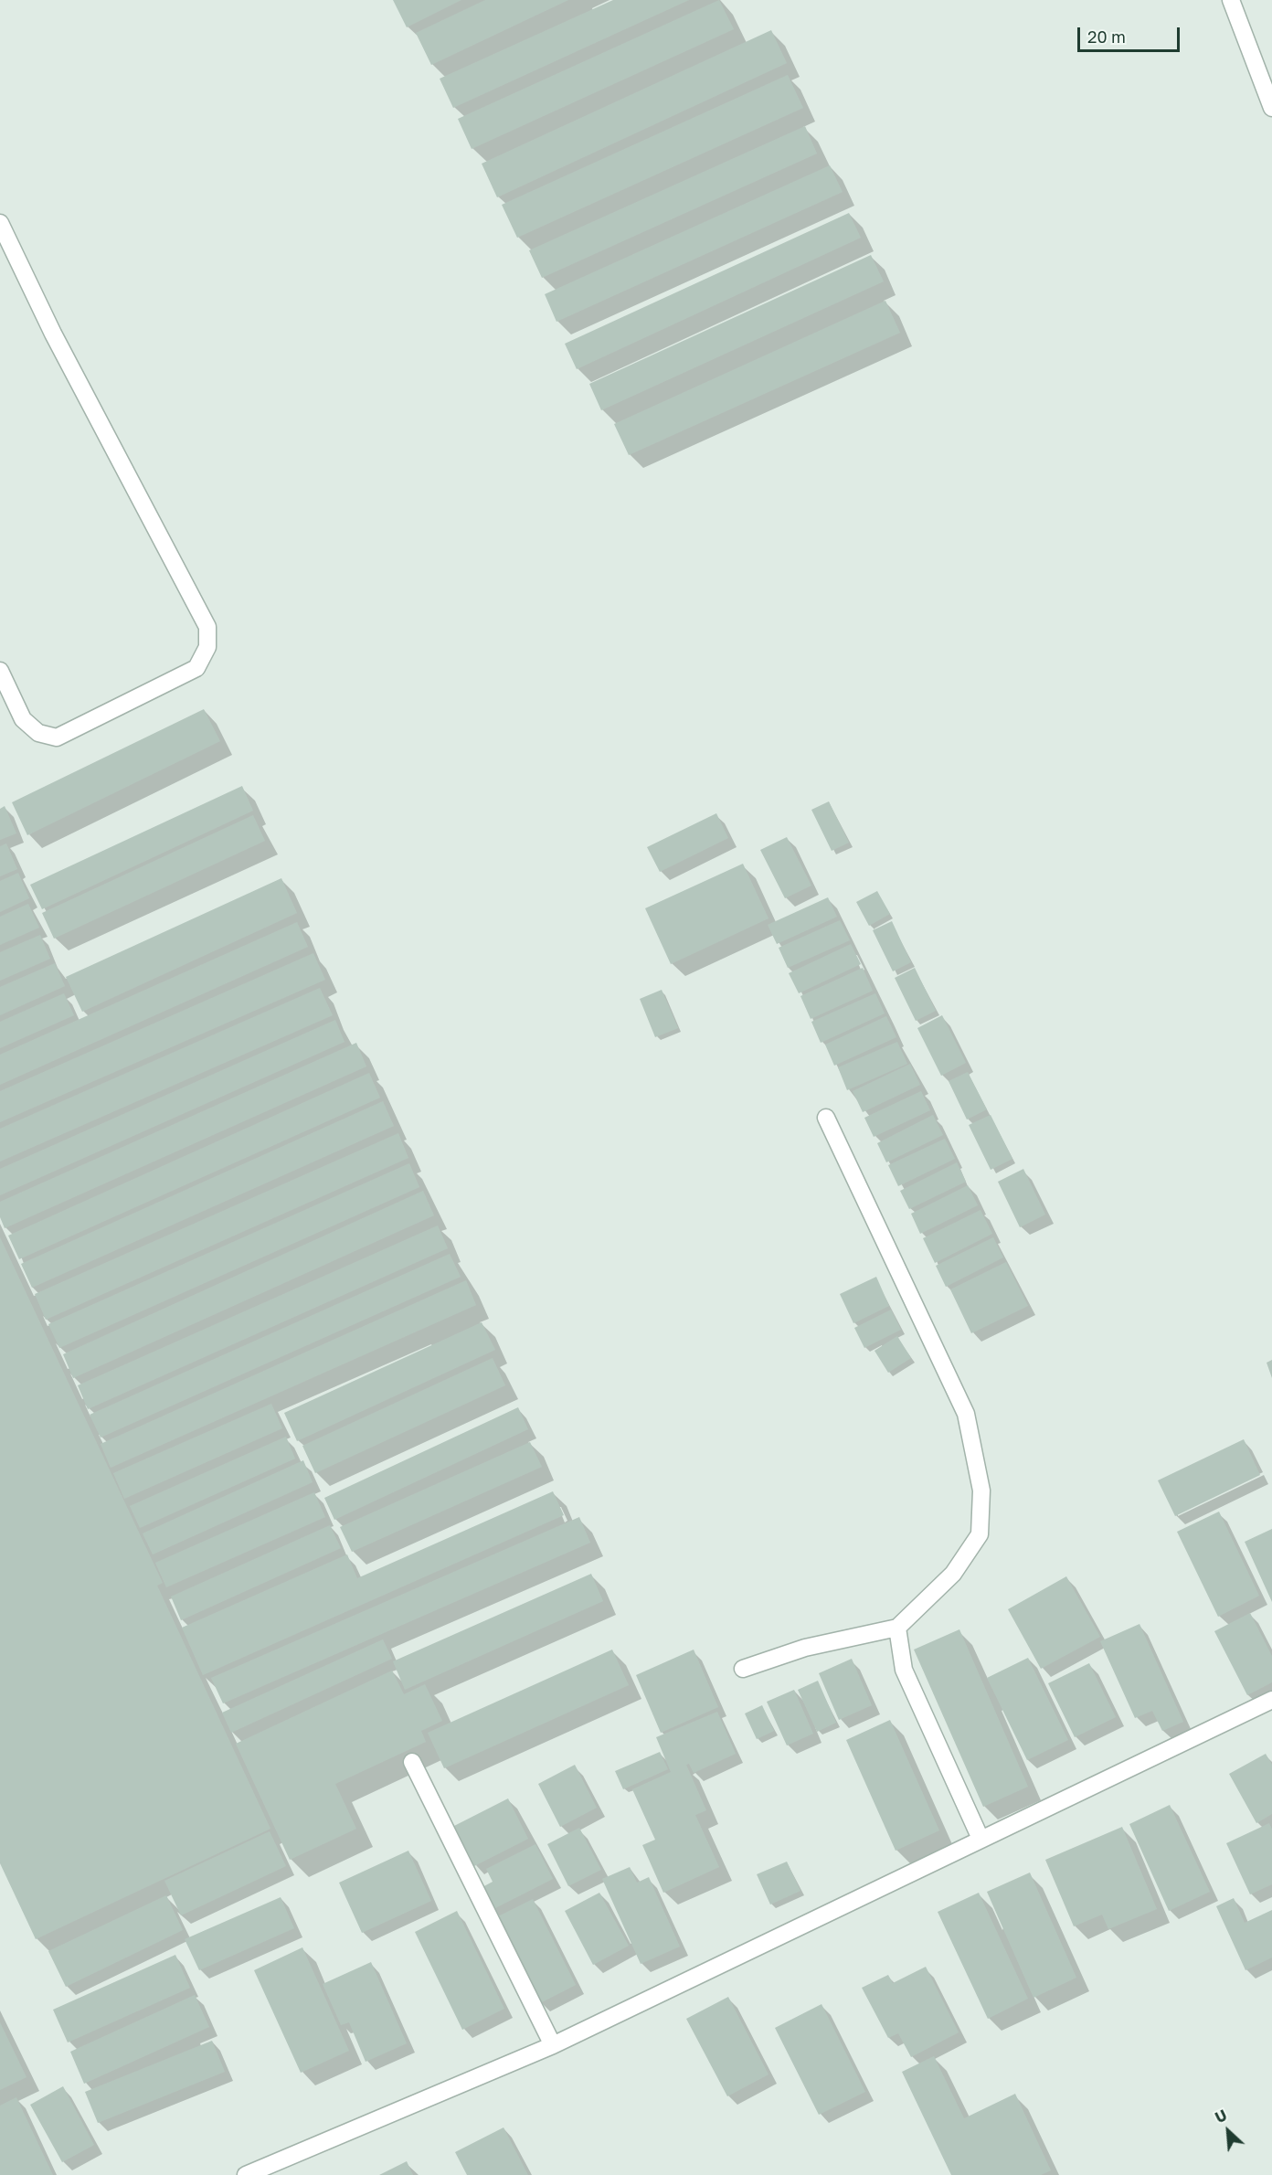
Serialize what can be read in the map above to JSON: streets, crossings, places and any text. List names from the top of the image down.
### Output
{
  "scale_bar": "20 m",
  "north": "top left"
}
